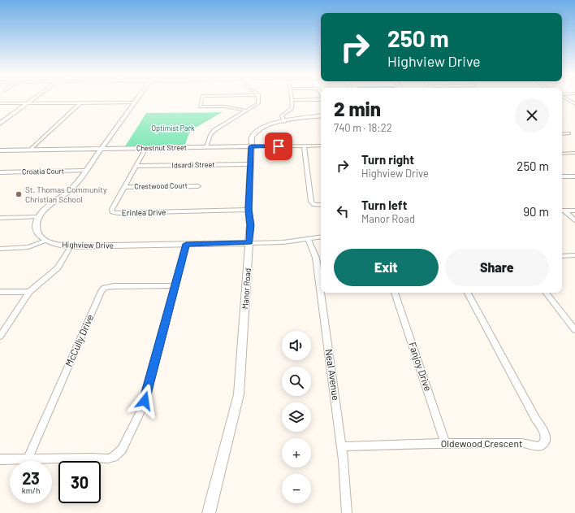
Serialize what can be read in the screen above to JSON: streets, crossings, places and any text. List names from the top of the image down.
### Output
{
  "streets": {
    "street": [
      "Chestnut Street",
      "Idsardi Street",
      "Croatia Court",
      "Crestwood Court",
      "Erinlea Drive",
      "Highview Drive",
      "Manor Road",
      "McCully Drive",
      "Fanjoy Drive",
      "Neal Avenue",
      "Oldewood Crescent"
    ]
  },
  "crossings": [
    ["Chestnut Street", "Erinlea Drive"],
    ["Chestnut Street", "Manor Road"],
    ["Idsardi Street", "Erinlea Drive"],
    ["Idsardi Street", "Manor Road"],
    ["Crestwood Court", "Erinlea Drive"],
    ["Erinlea Drive", "Manor Road"],
    ["Highview Drive", "Manor Road"],
    ["Highview Drive", "Neal Avenue"],
    ["Fanjoy Drive", "Oldewood Crescent"],
    ["Neal Avenue", "Oldewood Crescent"]
  ],
  "parks": ["Optimist Park"],
  "places": ["St. Thomas Community Christian School"],
  "page": {
    "turn": ["250 m", "Highview Drive"],
    "heading": ["2 min", "740 m · 18:22"],
    "list": [
      {
        "name": "Turn right",
        "note": "Highview Drive",
        "value": "250 m"
      },
      {
        "name": "Turn left",
        "note": "Manor Road",
        "value": "90 m"
      }
    ],
    "buttons": ["Exit", "Share"],
    "map_buttons": ["+", "−"],
    "speed": "23 km/h",
    "limit": "30"
  }
}
